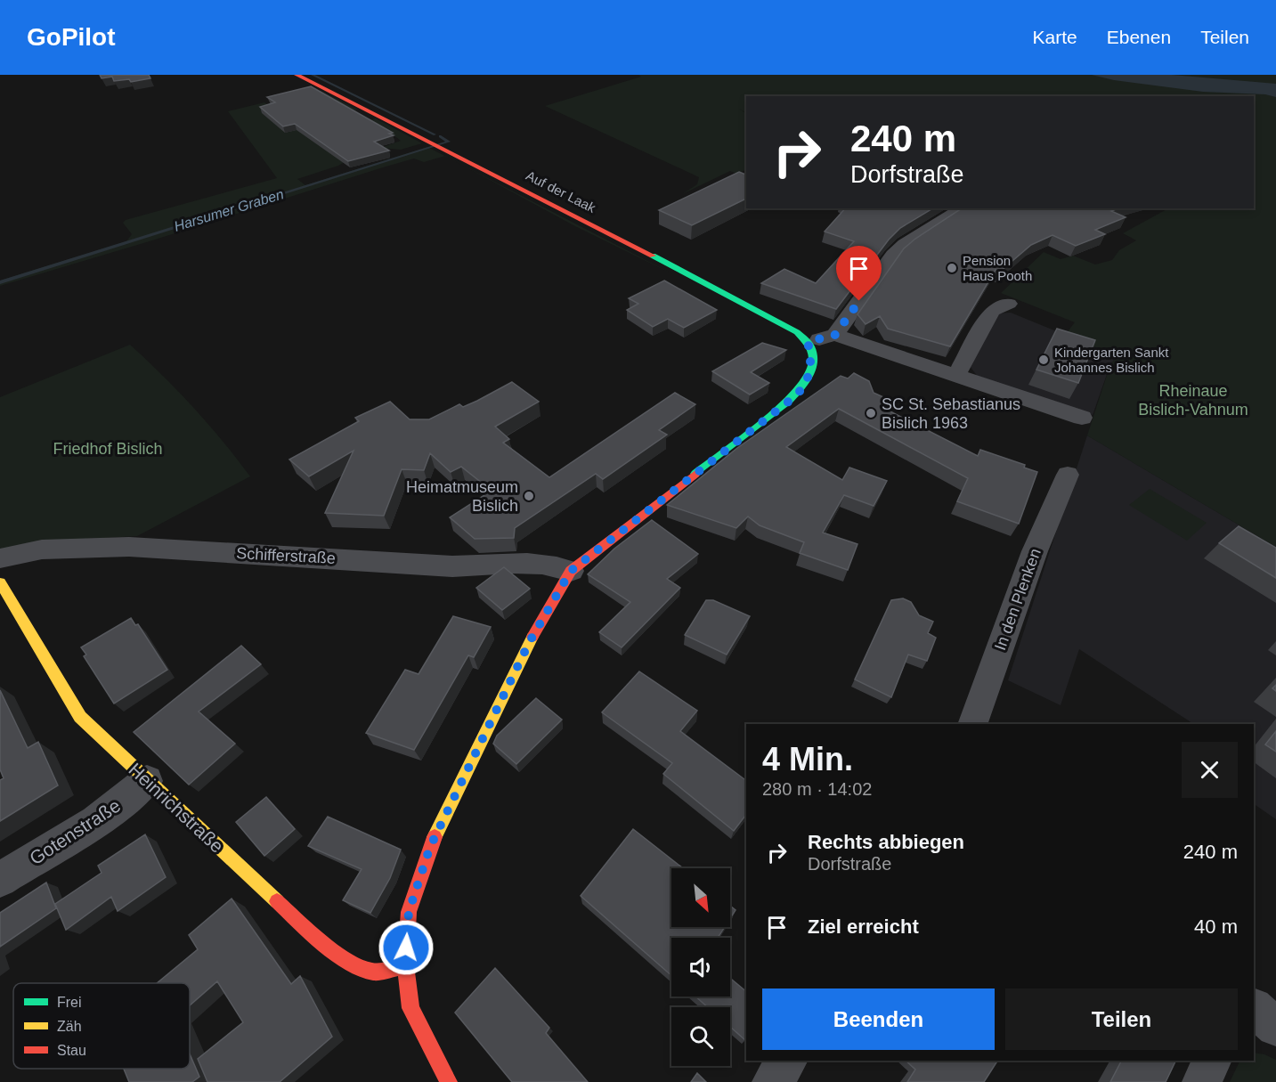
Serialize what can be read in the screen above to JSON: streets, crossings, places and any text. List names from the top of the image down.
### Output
{
  "streets": {
    "main road": ["Auf der Laak", "Heinrichstraße"],
    "street": ["Schifferstraße", "In den Plenken", "Gotenstraße"]
  },
  "crossings": [
    ["Heinrichstraße", "Gotenstraße"]
  ],
  "water": ["Harsumer Graben"],
  "parks": ["Rheinaue Bislich-Vahnum", "Friedhof Bislich"],
  "places": [
    "Pension Haus Pooth",
    "Kindergarten Sankt Johannes Bislich",
    "SC St. Sebastianus Bislich 1963",
    "Heimatmuseum Bislich"
  ],
  "legend": ["Frei", "Zäh", "Stau"],
  "north": "bottom right",
  "page": {
    "header": "GoPilot",
    "nav": ["Karte", "Ebenen", "Teilen"],
    "turn": ["240 m", "Dorfstraße"],
    "heading": ["4 Min.", "280 m · 14:02"],
    "list": [
      {
        "name": "Rechts abbiegen",
        "note": "Dorfstraße",
        "value": "240 m"
      },
      {
        "name": "Ziel erreicht",
        "value": "40 m"
      }
    ],
    "buttons": ["Beenden", "Teilen"]
  }
}
